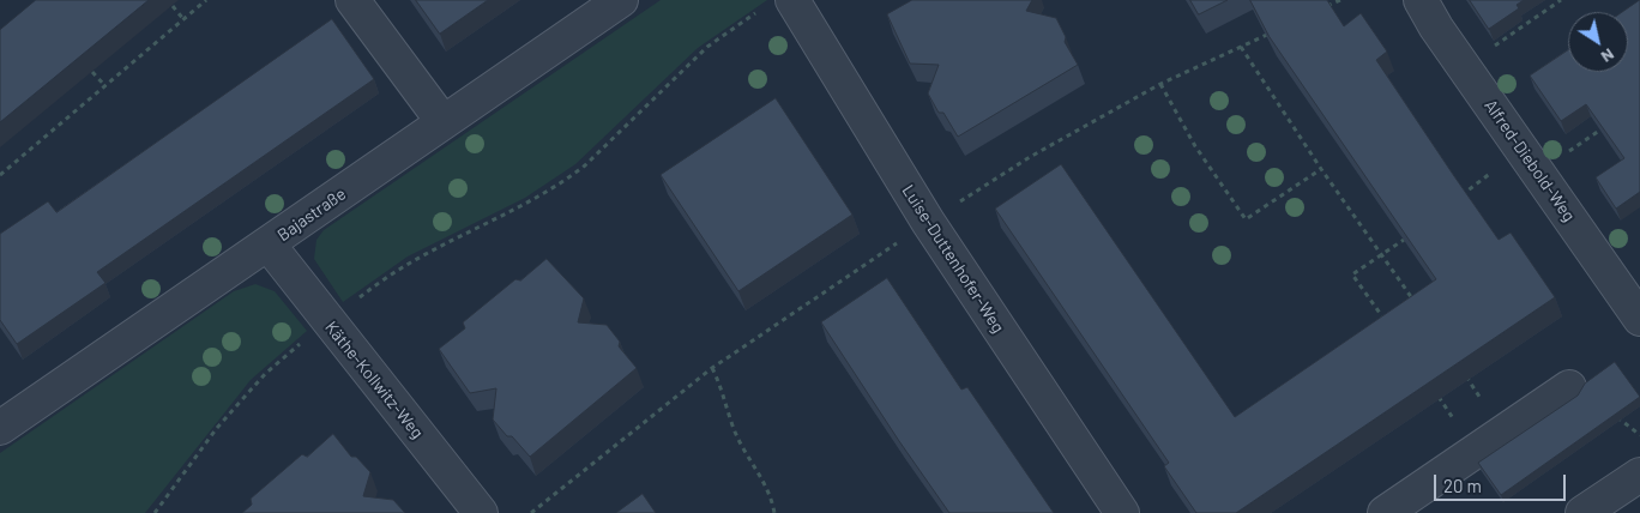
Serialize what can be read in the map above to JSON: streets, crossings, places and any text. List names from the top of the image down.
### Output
{
  "streets": {
    "street": [
      "Alfred-Diebold-Weg",
      "Bajastraße",
      "Luise-Duttenhofer-Weg",
      "Käthe-Kollwitz-Weg"
    ]
  },
  "crossings": [
    ["Bajastraße", "Käthe-Kollwitz-Weg"]
  ],
  "scale_bar": "20 m",
  "north": "bottom right"
}
